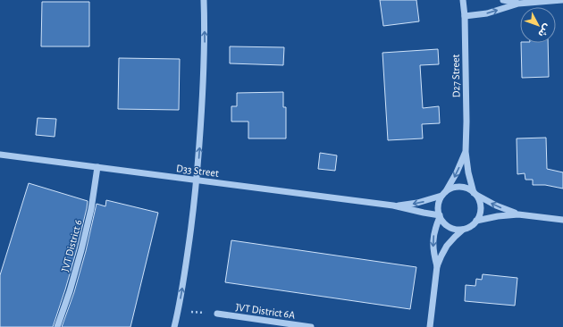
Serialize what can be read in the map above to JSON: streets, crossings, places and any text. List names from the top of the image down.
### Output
{
  "streets": {
    "street": [
      "D27 Street",
      "D33 Street",
      "JVT District 6",
      "JVT District 6A"
    ]
  },
  "crossings": [
    ["D27 Street", "D33 Street"],
    ["D33 Street", "JVT District 6"]
  ],
  "north": "bottom right"
}
